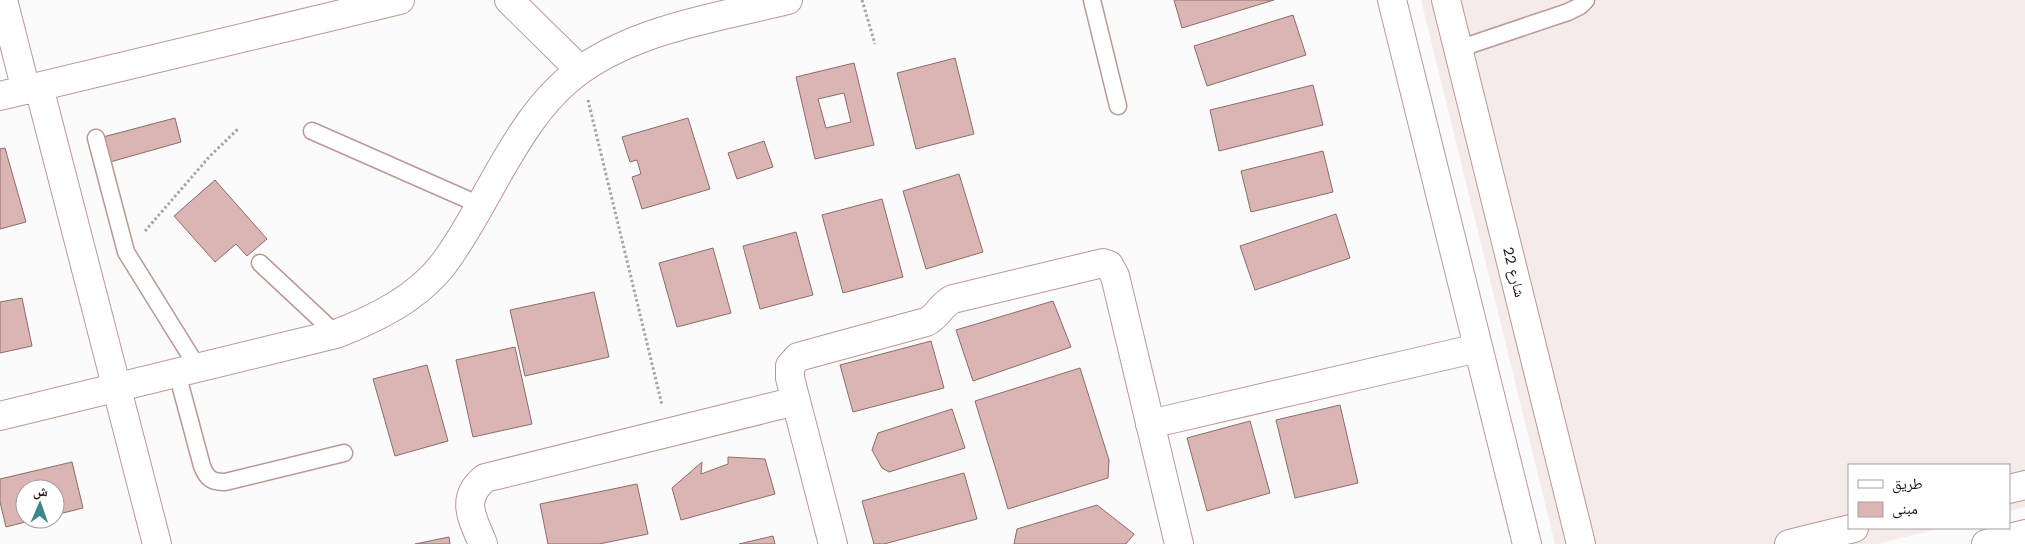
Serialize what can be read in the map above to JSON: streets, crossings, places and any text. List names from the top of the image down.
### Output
{
  "streets": {
    "street": ["شارع 22"]
  },
  "legend": ["طريق", "مبنى"],
  "north": "top"
}
